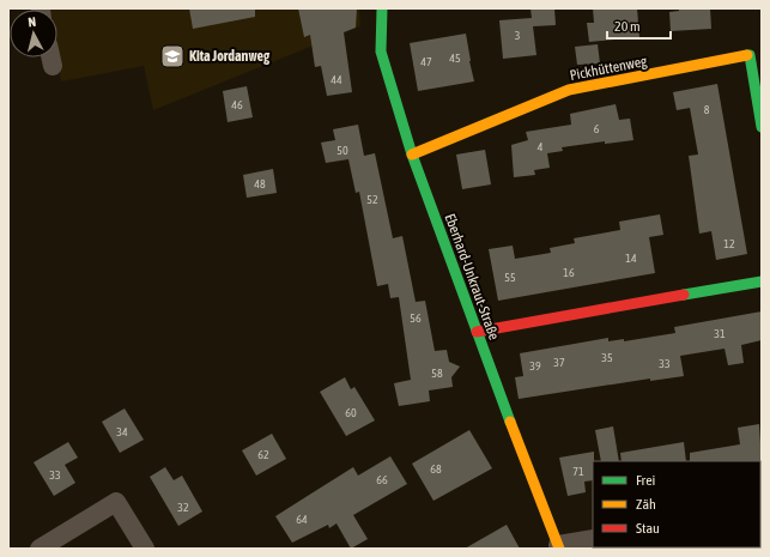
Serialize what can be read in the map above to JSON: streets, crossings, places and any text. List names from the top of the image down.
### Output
{
  "streets": {
    "street": ["Pickhüttenweg", "Eberhard-Unkraut-Straße"]
  },
  "crossings": [
    ["Pickhüttenweg", "Eberhard-Unkraut-Straße"]
  ],
  "places": {
    "school or university": ["Kita Jordanweg"]
  },
  "house_numbers": [
    "3",
    "45",
    "47",
    "44",
    "46",
    "8",
    "6",
    "4",
    "50",
    "48",
    "52",
    "12",
    "14",
    "16",
    "55",
    "56",
    "31",
    "35",
    "37",
    "33",
    "39",
    "58",
    "60",
    "34",
    "62",
    "68",
    "71",
    "33",
    "66",
    "32",
    "64"
  ],
  "legend": ["Frei", "Zäh", "Stau"],
  "scale_bar": "20 m",
  "north": "top"
}
